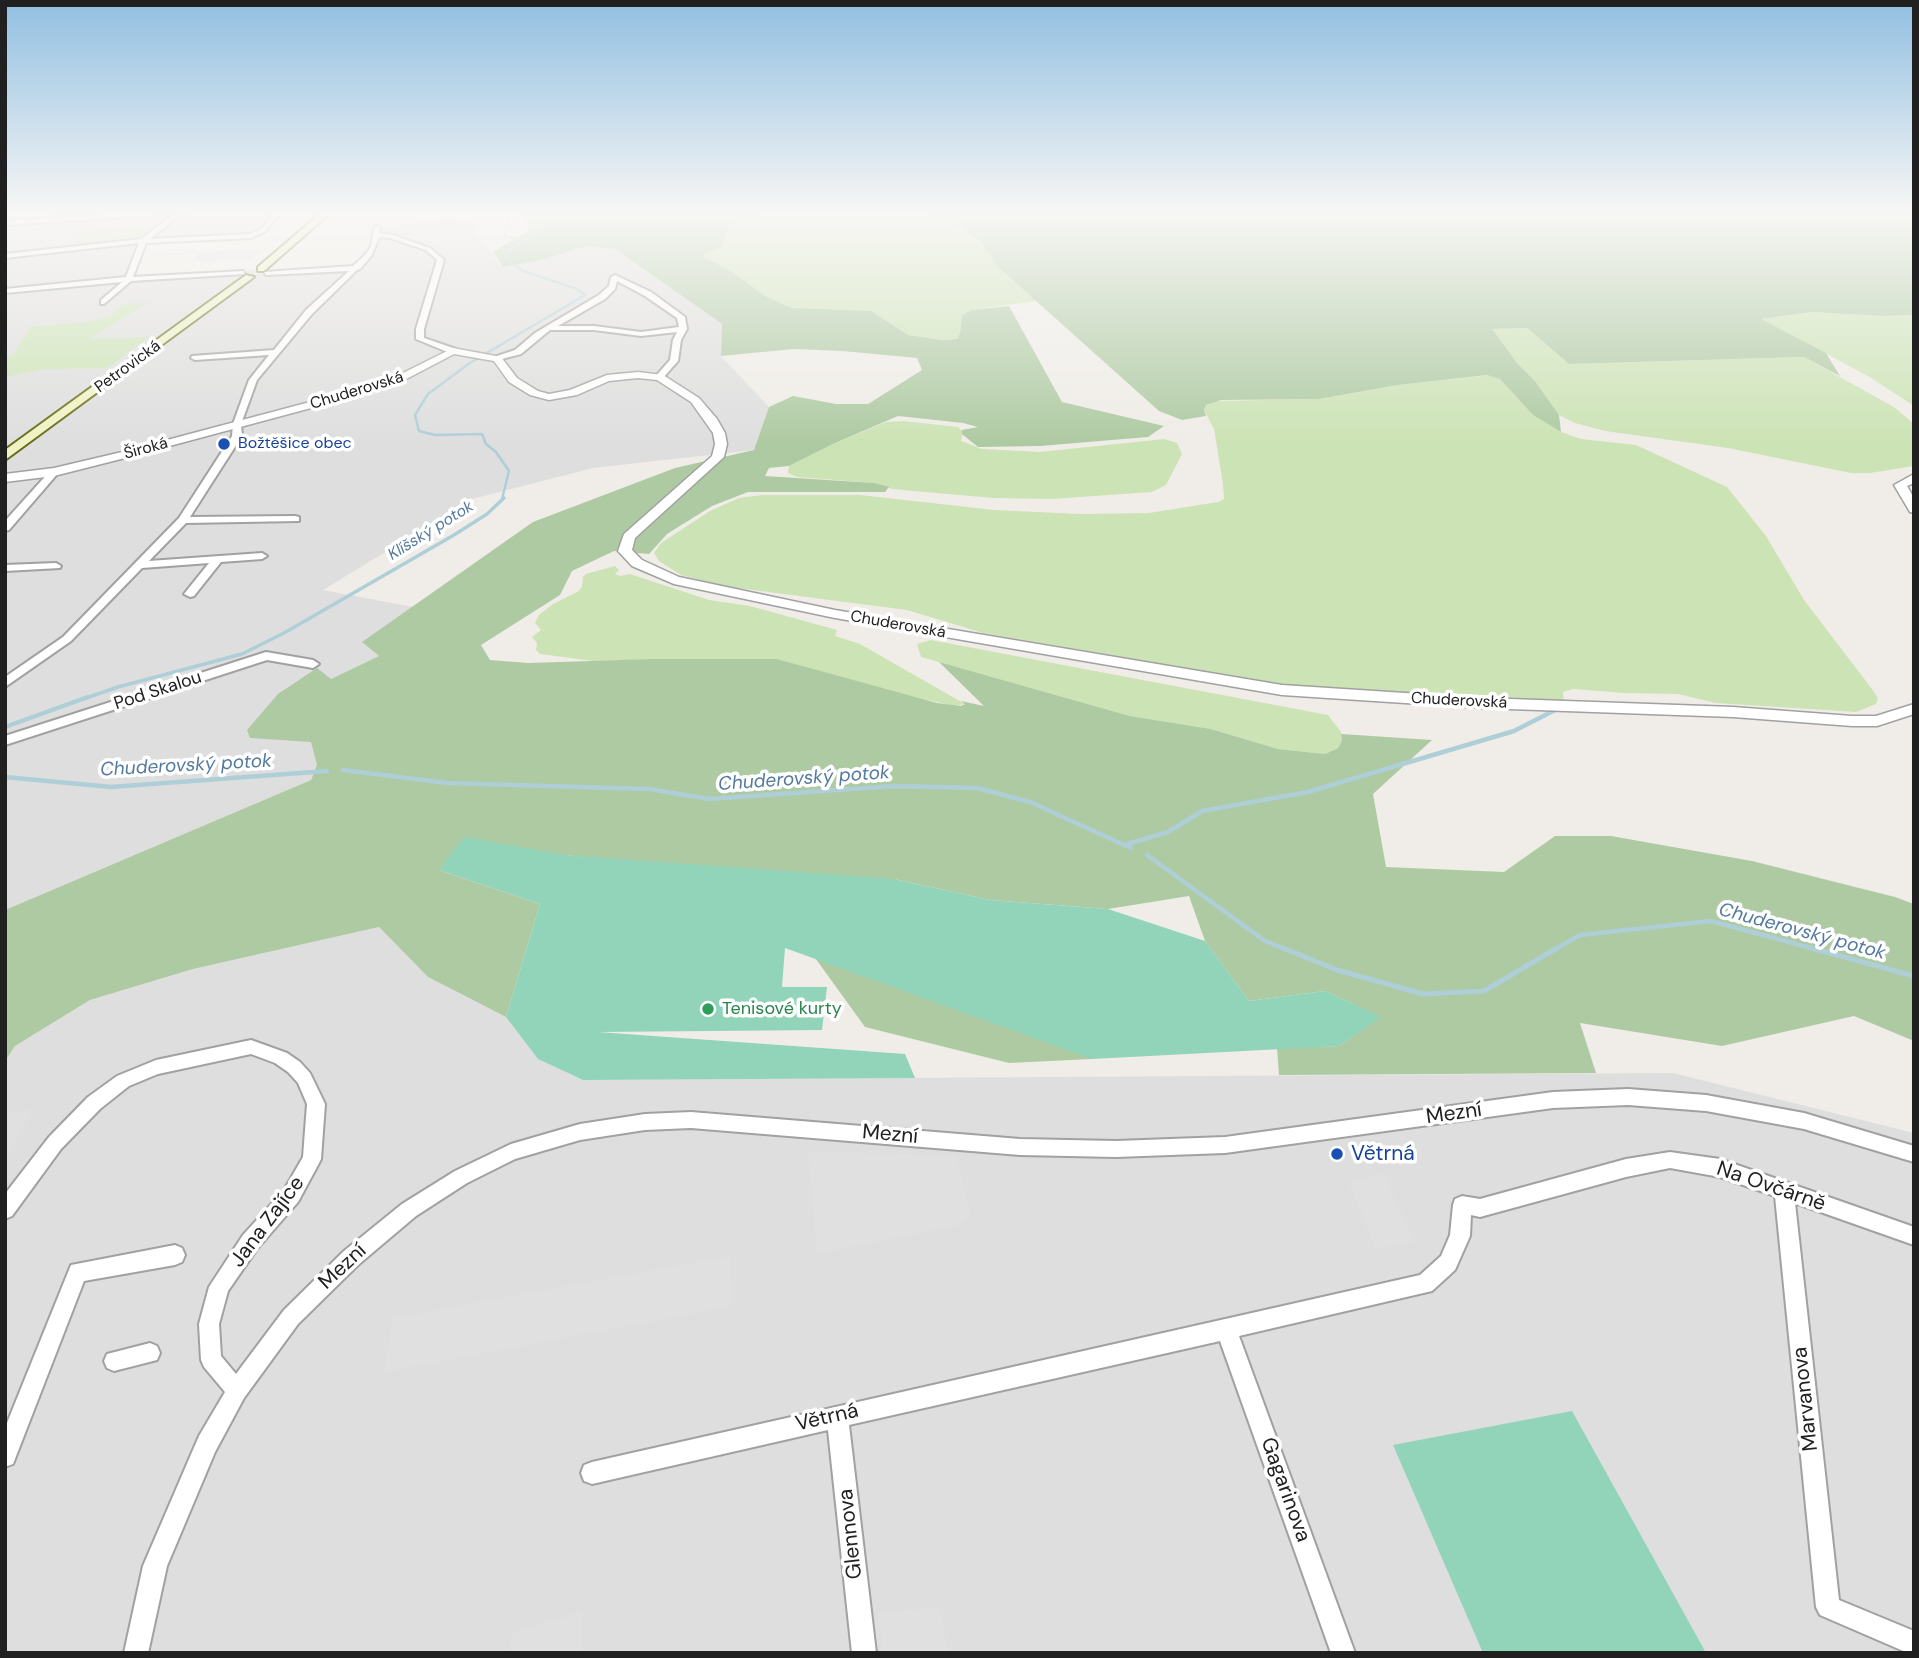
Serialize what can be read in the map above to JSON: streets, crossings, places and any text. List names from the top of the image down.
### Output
{
  "streets": {
    "main road": ["Petrovická"],
    "street": [
      "Chuderovská",
      "Široká",
      "Pod Skalou",
      "Mezní",
      "Na Ovčárně",
      "Jana Zajíce",
      "Marvanova",
      "Větrná",
      "Gagarinova",
      "Glennova"
    ]
  },
  "crossings": [
    ["Chuderovská", "Široká"],
    ["Mezní", "Jana Zajíce"],
    ["Na Ovčárně", "Marvanova"],
    ["Na Ovčárně", "Větrná"],
    ["Větrná", "Gagarinova"],
    ["Větrná", "Glennova"]
  ],
  "water": ["Klíšský potok", "Chuderovský potok"],
  "places": ["Božtěšice obec", "Tenisové kurty", "Větrná"]
}
